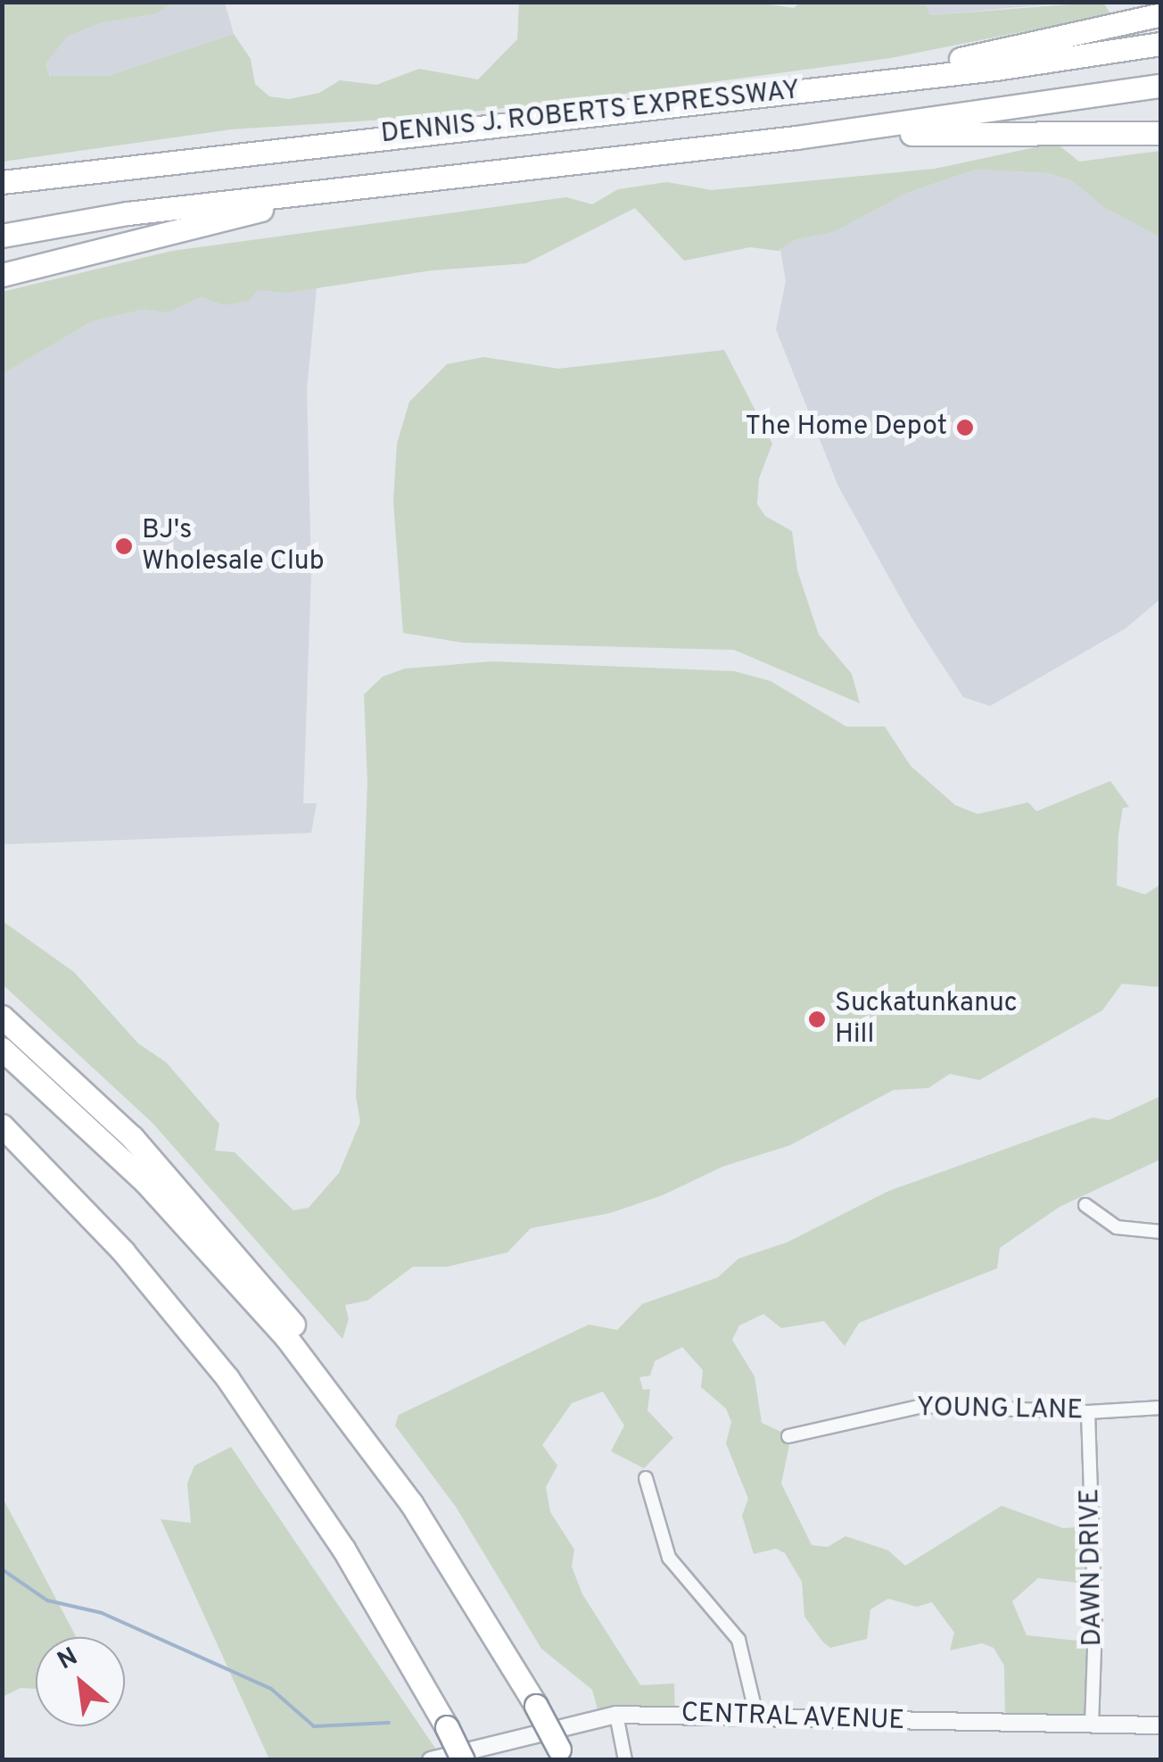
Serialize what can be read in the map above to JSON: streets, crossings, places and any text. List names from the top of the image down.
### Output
{
  "streets": {
    "highway": ["DENNIS J. ROBERTS EXPRESSWAY"],
    "street": ["YOUNG LANE", "DAWN DRIVE", "CENTRAL AVENUE"]
  },
  "crossings": [
    ["YOUNG LANE", "DAWN DRIVE"],
    ["DAWN DRIVE", "CENTRAL AVENUE"]
  ],
  "places": ["The Home Depot", "BJ's Wholesale Club", "Suckatunkanuc Hill"],
  "north": "top left"
}
